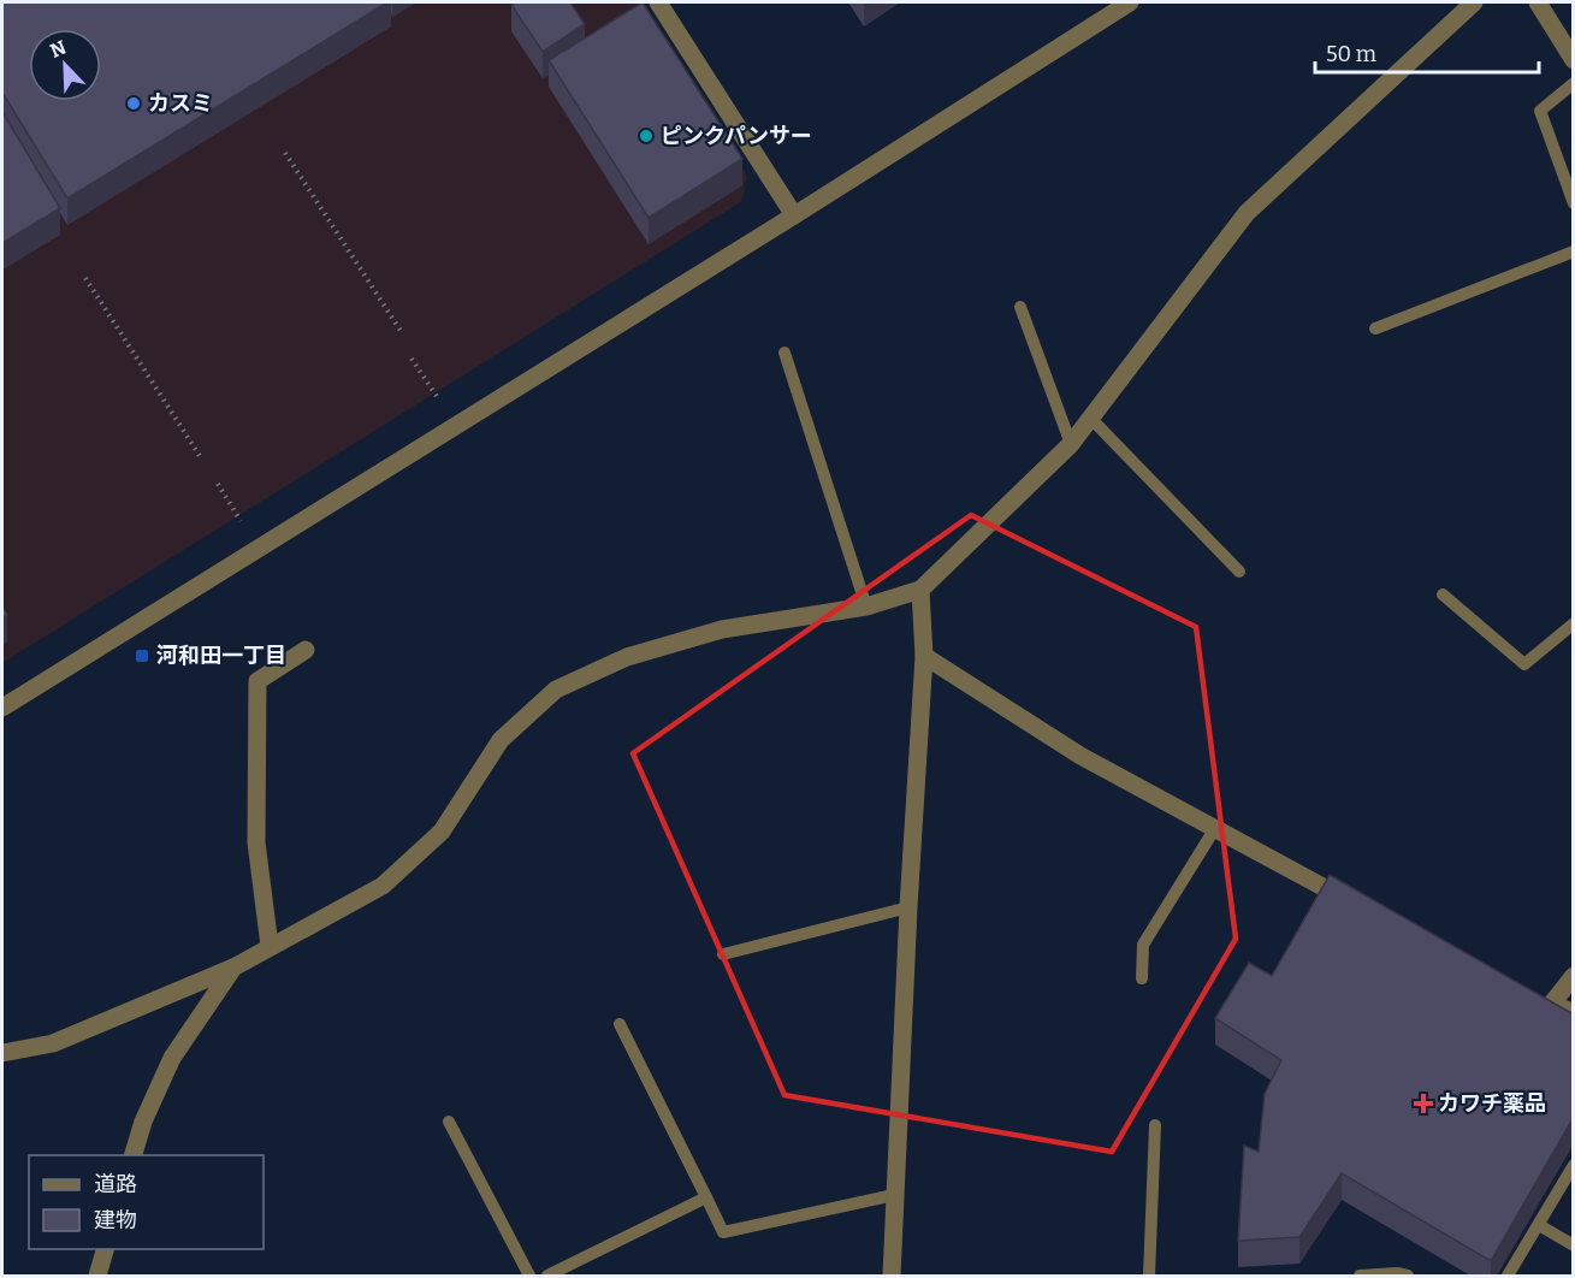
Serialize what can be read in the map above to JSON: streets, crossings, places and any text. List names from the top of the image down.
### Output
{
  "places": {
    "other": ["カスミ", "ピンクパンサー"],
    "transit": ["河和田一丁目"],
    "health": ["カワチ薬品"]
  },
  "legend": ["道路", "建物"],
  "scale_bar": "50 m",
  "north": "top left"
}
